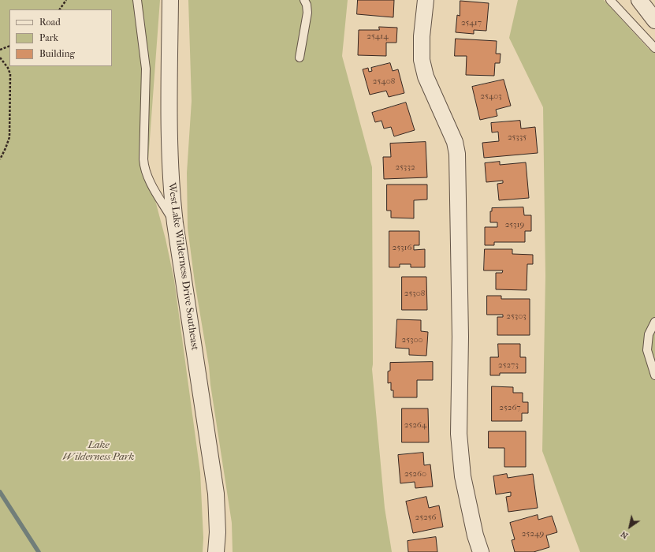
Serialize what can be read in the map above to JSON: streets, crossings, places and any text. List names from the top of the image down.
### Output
{
  "streets": {
    "street": ["West Lake Wilderness Drive Southeast"]
  },
  "parks": ["Lake Wilderness Park"],
  "house_numbers": [
    "25417",
    "25414",
    "25408",
    "25403",
    "25335",
    "25332",
    "25319",
    "25316",
    "25308",
    "25303",
    "25300",
    "25273",
    "25267",
    "25264",
    "25260",
    "25256",
    "25249"
  ],
  "legend": ["Road", "Park", "Building"],
  "north": "bottom left"
}
